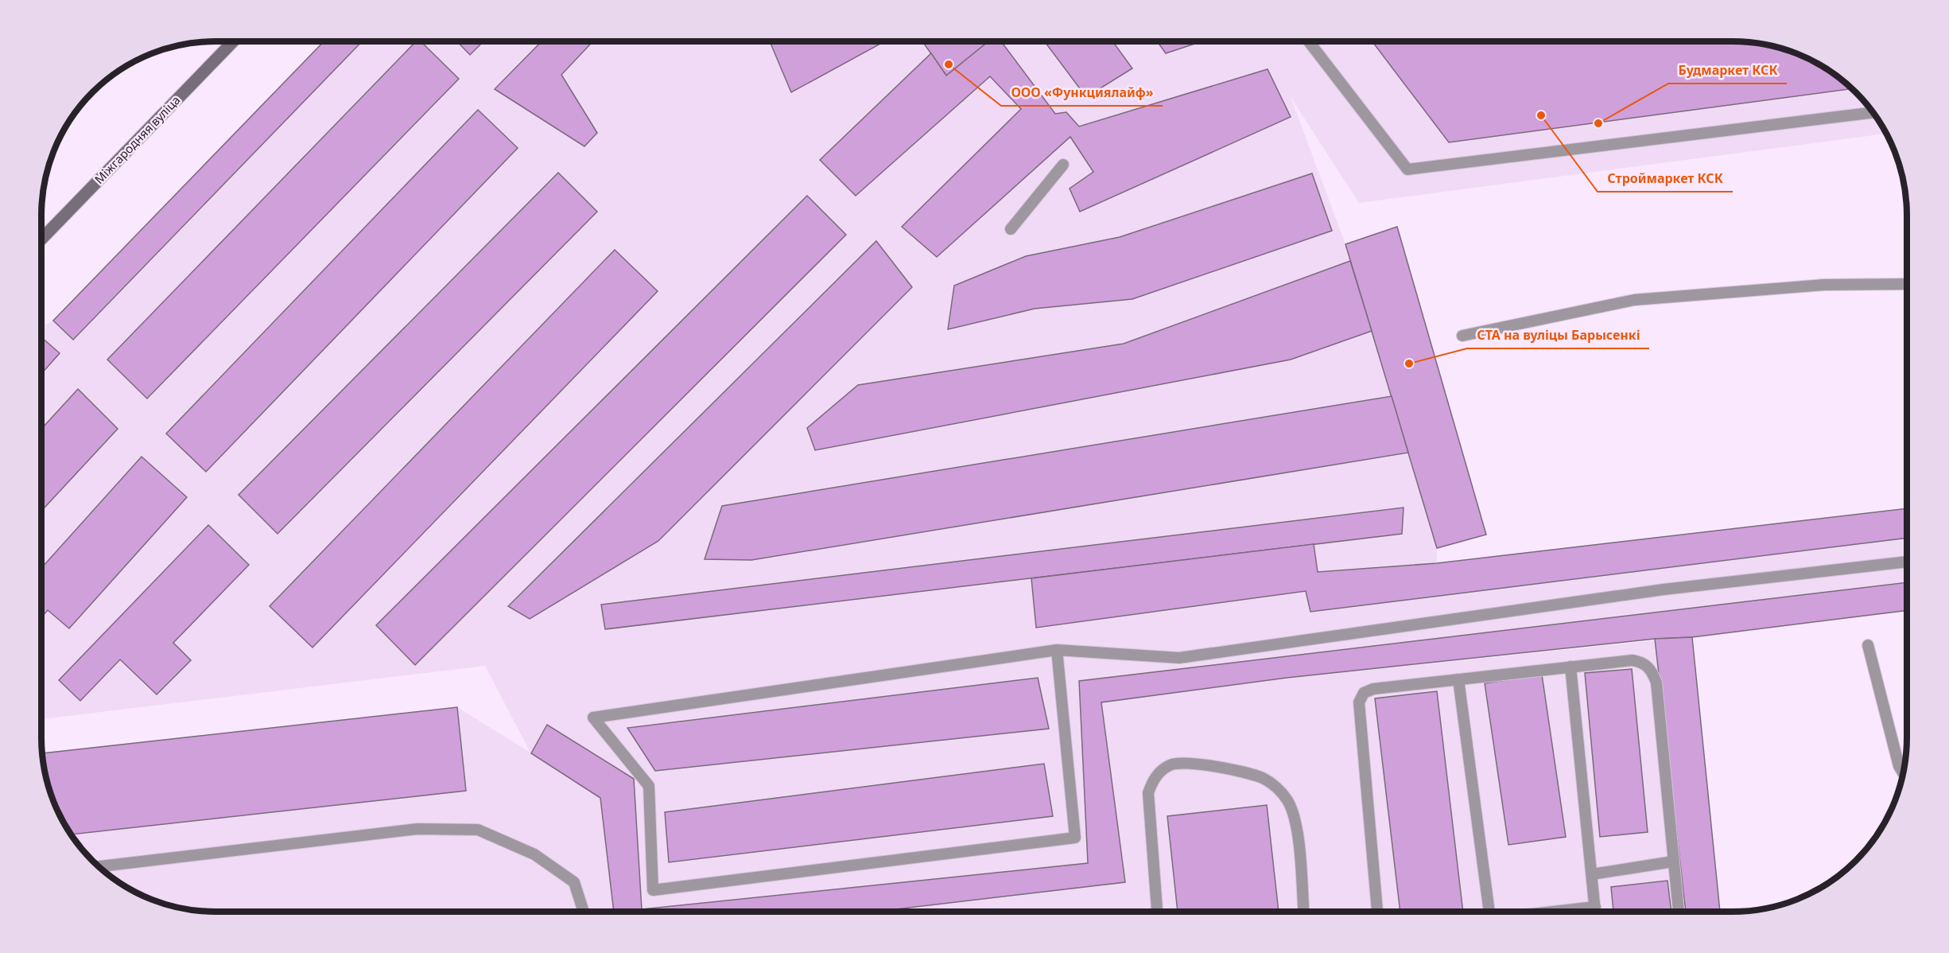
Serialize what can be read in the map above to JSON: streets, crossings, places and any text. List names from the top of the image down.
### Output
{
  "streets": {
    "main road": ["Міжгародняя вуліца"]
  },
  "places": [
    "ООО «Функциялайф»",
    "Строймаркет КСК",
    "Будмаркет КСК",
    "СТА на вуліцы Барысенкі"
  ]
}
